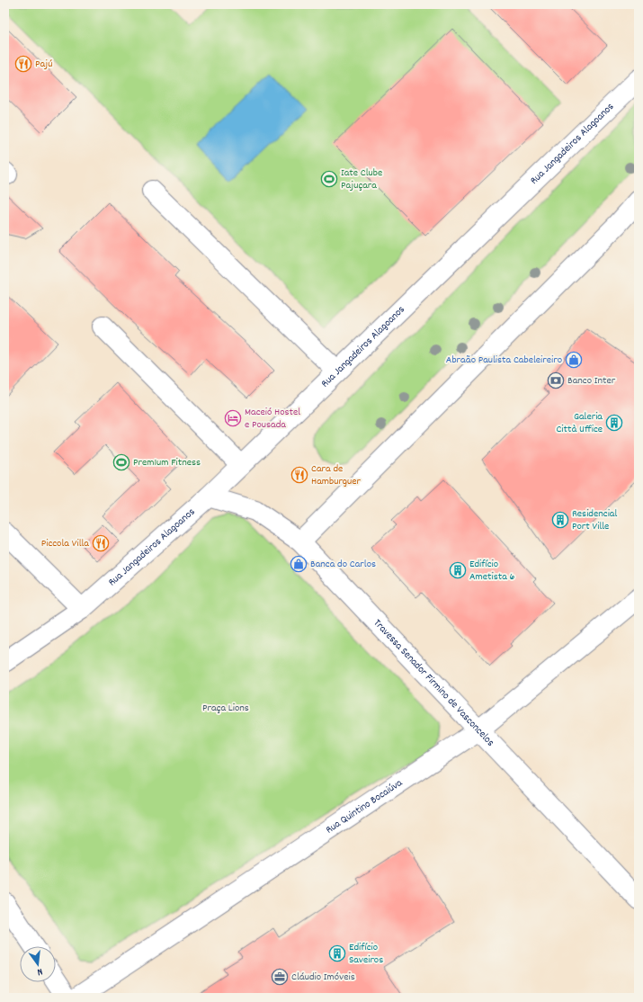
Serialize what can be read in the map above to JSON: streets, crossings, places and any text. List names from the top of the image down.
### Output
{
  "streets": {
    "street": ["Rua Jangadeiros Alagoanos", "Travessa Senador Firmino de Vasconcelos", "Rua Quintino Bocaiúva"]
  },
  "crossings": [
    ["Rua Jangadeiros Alagoanos", "Travessa Senador Firmino de Vasconcelos"],
    ["Travessa Senador Firmino de Vasconcelos", "Rua Quintino Bocaiúva"]
  ],
  "parks": ["Praça Lions"],
  "places": {
    "restaurant": ["Pajú", "Cara de Hamburguer", "Piccola Villa"],
    "sports": ["Iate Clube Pajuçara", "Prem1um Fitness"],
    "shop": ["Abraão Paulista Cabeleireiro", "Banca do Carlos"],
    "bank": ["Banco Inter"],
    "hotel": ["Maceió Hostel e Pousada"],
    "building": [
      "Galeria Città Uffice",
      "Residencial Port Ville",
      "Edifício Ametista 6",
      "Edifício Saveiros"
    ],
    "office": ["Cláudio Imóveis"]
  },
  "north": "bottom"
}
